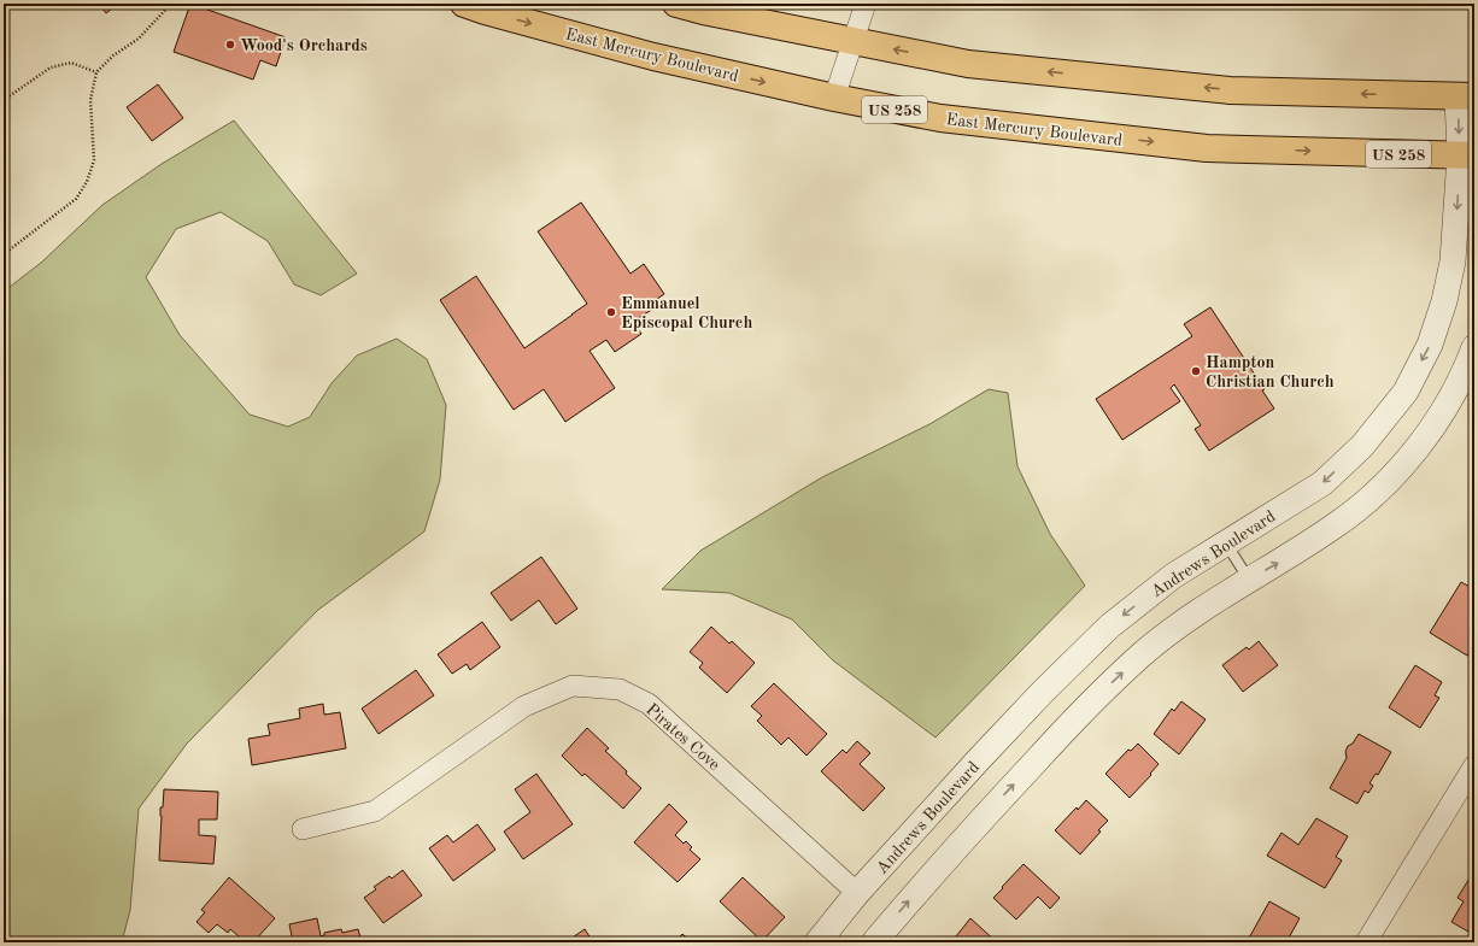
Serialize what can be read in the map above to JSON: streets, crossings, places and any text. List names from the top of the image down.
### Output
{
  "streets": {
    "main road": ["East Mercury Boulevard", "US 258"],
    "street": ["Andrews Boulevard", "Pirates Cove"]
  },
  "crossings": [
    ["East Mercury Boulevard", "Andrews Boulevard"],
    ["Andrews Boulevard", "Pirates Cove"]
  ],
  "places": ["Wood's Orchards", "Emmanuel Episcopal Church", "Hampton Christian Church"]
}
